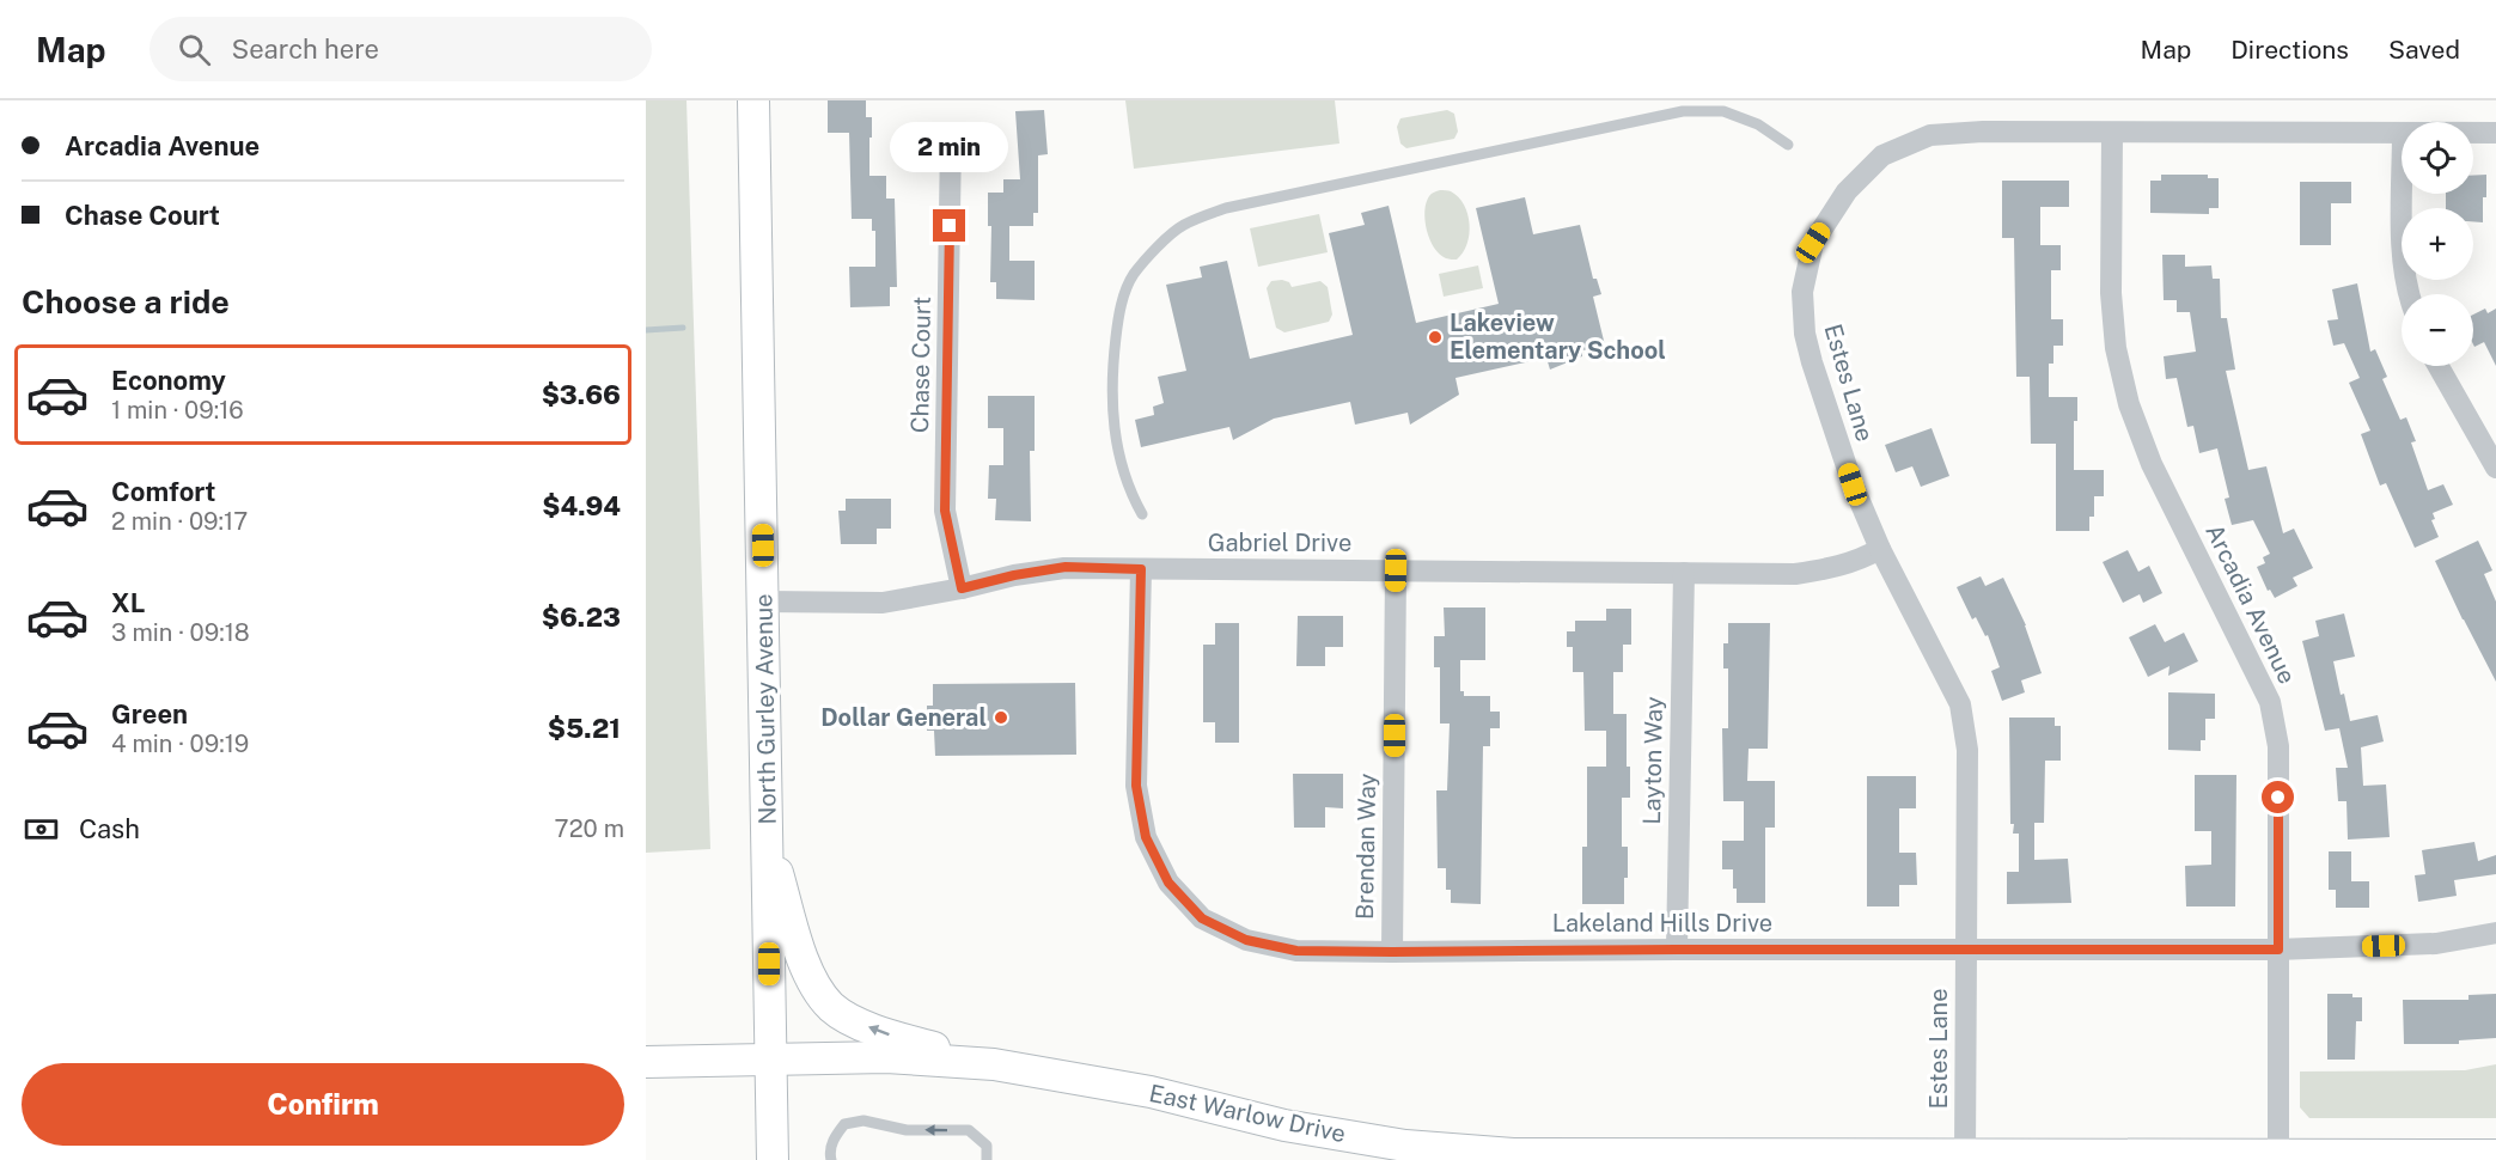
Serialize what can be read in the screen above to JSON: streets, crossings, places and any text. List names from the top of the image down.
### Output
{
  "streets": {
    "street": [
      "Chase Court",
      "Estes Lane",
      "Gabriel Drive",
      "Arcadia Avenue",
      "North Gurley Avenue",
      "Layton Way",
      "Brendan Way",
      "Lakeland Hills Drive",
      "East Warlow Drive"
    ]
  },
  "crossings": [
    ["Chase Court", "Gabriel Drive"],
    ["Estes Lane", "Gabriel Drive"],
    ["Estes Lane", "Arcadia Avenue"],
    ["Estes Lane", "Lakeland Hills Drive"],
    ["Estes Lane", "East Warlow Drive"],
    ["Gabriel Drive", "North Gurley Avenue"],
    ["Gabriel Drive", "Layton Way"],
    ["Gabriel Drive", "Brendan Way"],
    ["Gabriel Drive", "Lakeland Hills Drive"],
    ["Arcadia Avenue", "Lakeland Hills Drive"],
    ["Arcadia Avenue", "East Warlow Drive"],
    ["North Gurley Avenue", "East Warlow Drive"],
    ["Layton Way", "Lakeland Hills Drive"],
    ["Brendan Way", "Lakeland Hills Drive"]
  ],
  "places": ["Lakeview Elementary School", "Dollar General"],
  "page": {
    "header": "Map",
    "search": "Search here",
    "nav": ["Map", "Directions", "Saved"],
    "banner": ["Arcadia Avenue", "Chase Court"],
    "map_buttons": ["+", "−"],
    "bubble": "2 min",
    "heading": "Choose a ride",
    "list": [
      {
        "name": "Economy",
        "note": "1 min · 09:16",
        "value": "$3.66"
      },
      {
        "name": "Comfort",
        "note": "2 min · 09:17",
        "value": "$4.94"
      },
      {
        "name": "XL",
        "note": "3 min · 09:18",
        "value": "$6.23"
      },
      {
        "name": "Green",
        "note": "4 min · 09:19",
        "value": "$5.21"
      }
    ],
    "pay": ["Cash", "720 m"],
    "buttons": "Confirm"
  }
}
